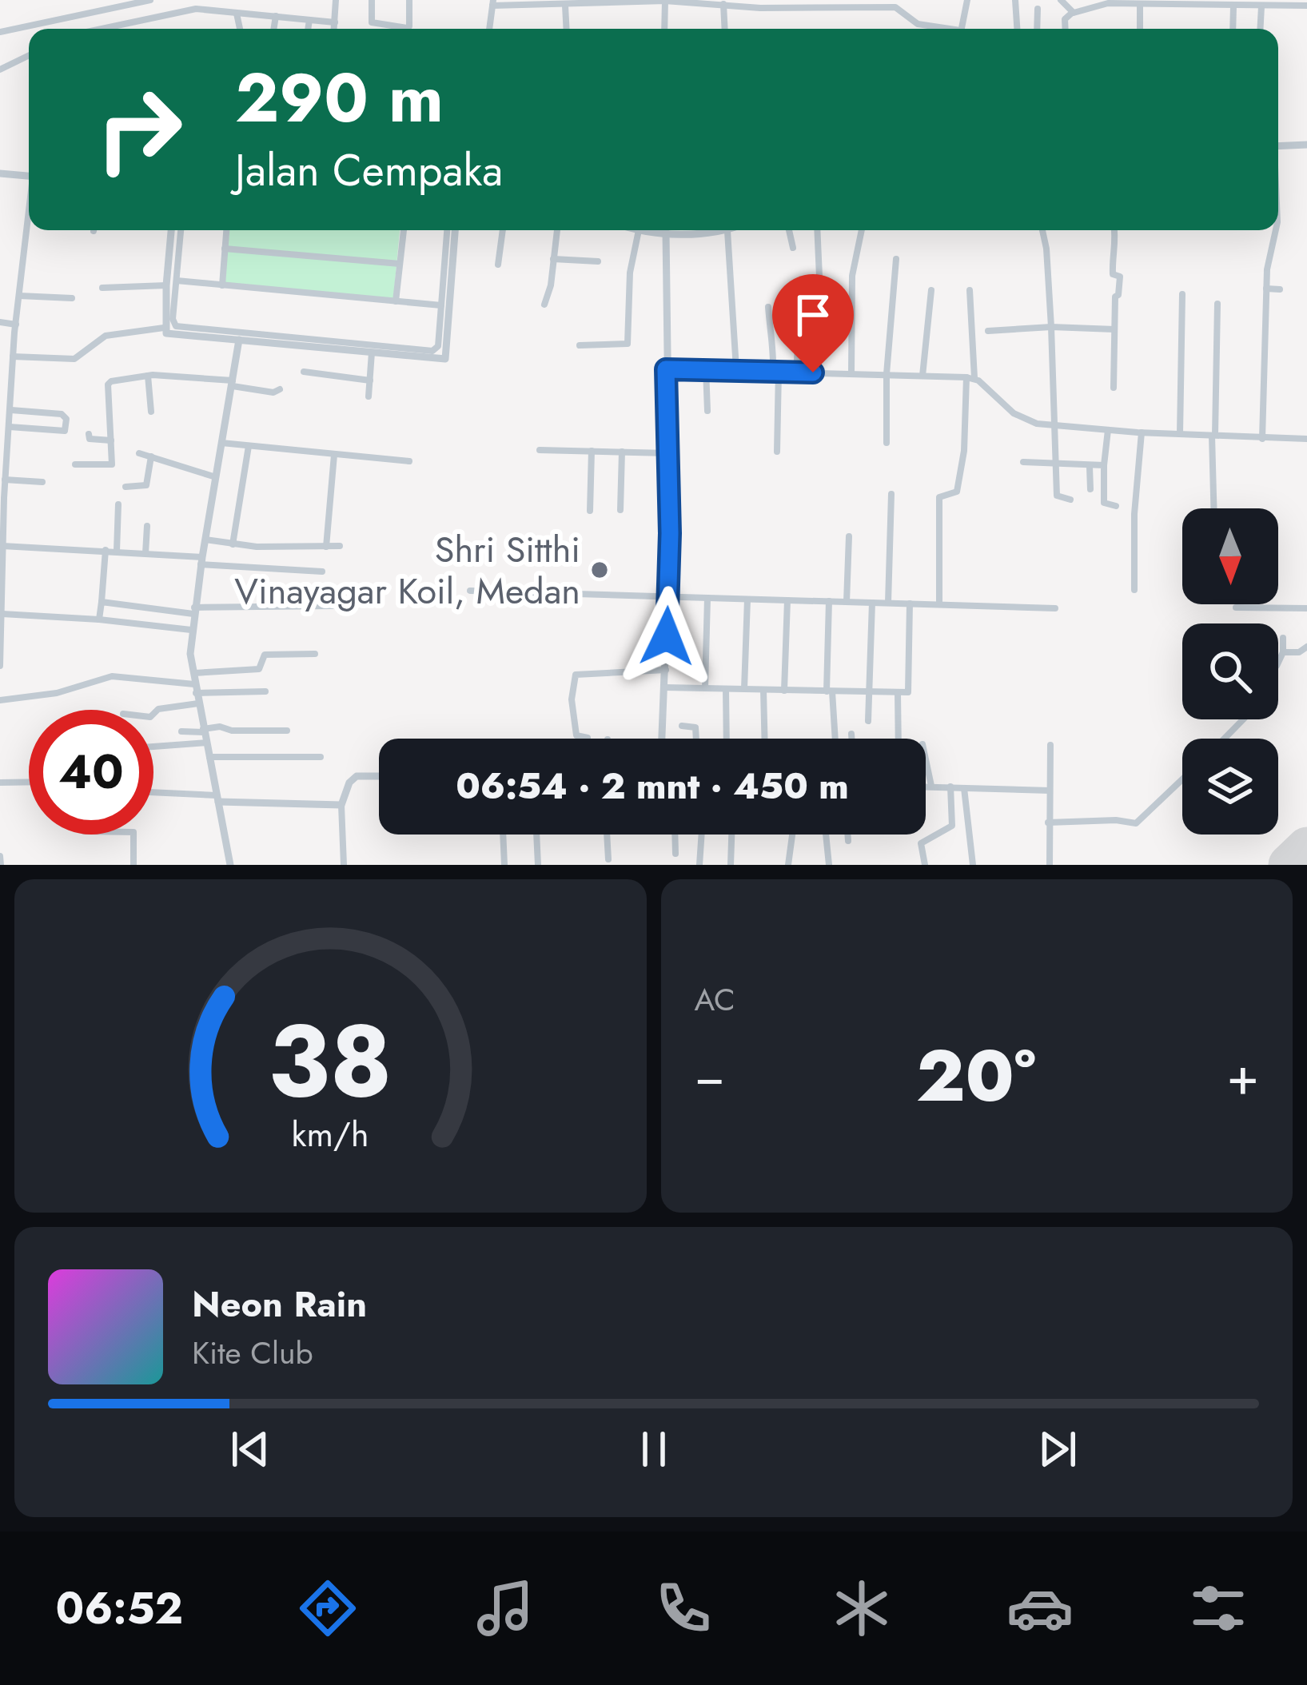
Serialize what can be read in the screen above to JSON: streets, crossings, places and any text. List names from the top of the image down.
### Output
{
  "places": ["Shri Sitthi Vinayagar Koil, Medan"],
  "north": "bottom",
  "page": {
    "turn": ["290 m", "Jalan Cempaka"],
    "limit": "40",
    "trip": "06:54 · 2 mnt · 450 m",
    "tile": "AC",
    "heat": ["−", "20°", "+"],
    "song": ["Neon Rain", "Kite Club"],
    "tabs": "06:52",
    "gauge": ["38", "km/h"]
  }
}
